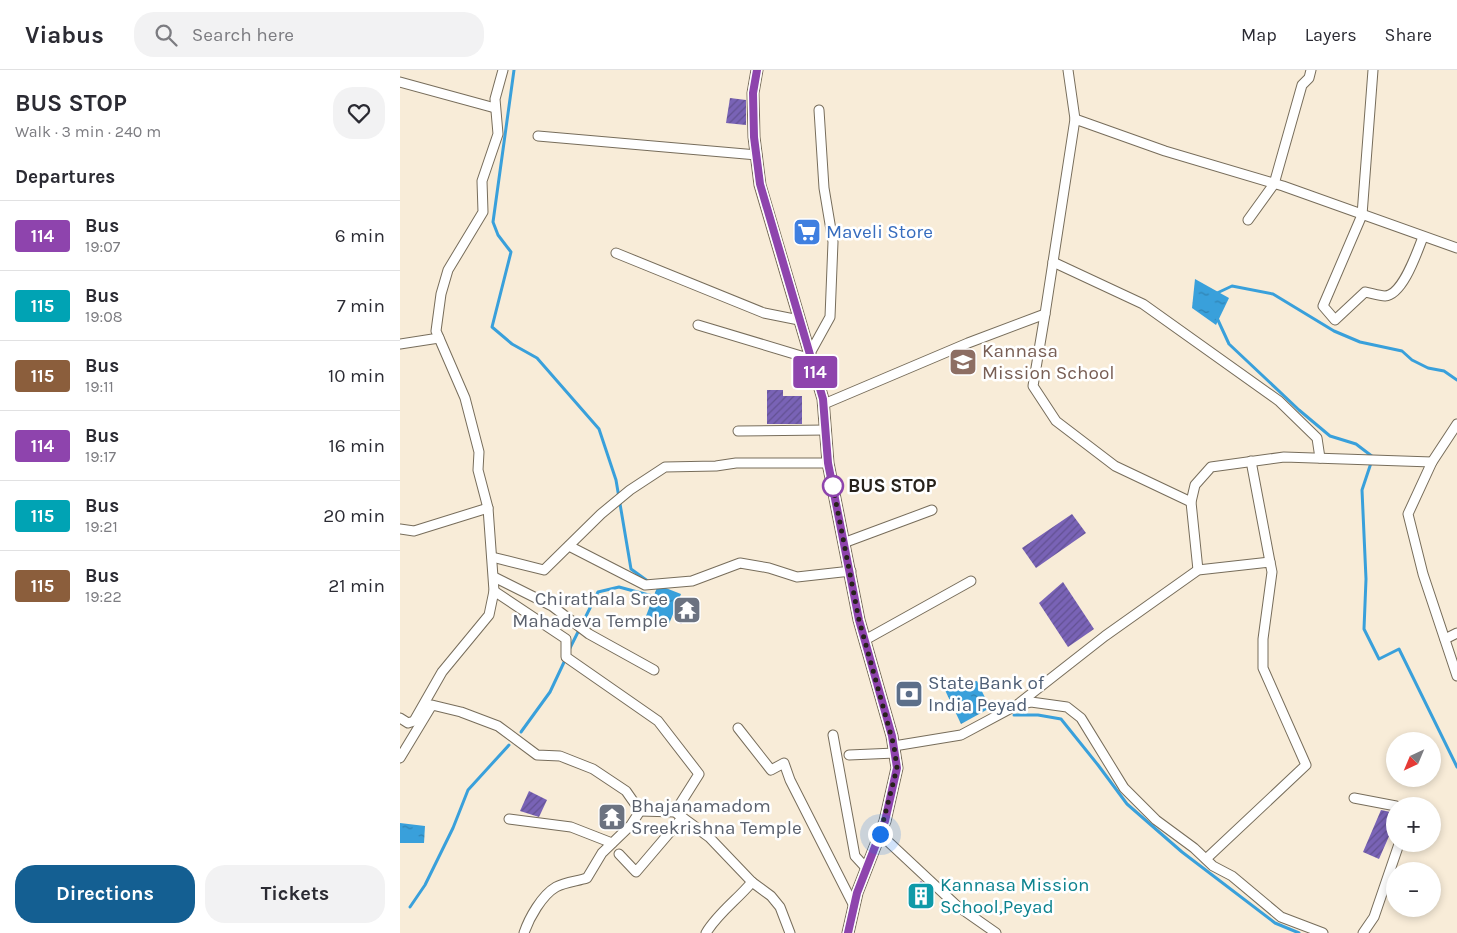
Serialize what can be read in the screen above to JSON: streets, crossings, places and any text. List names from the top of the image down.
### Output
{
  "places": {
    "supermarket": ["Maveli Store"],
    "school or university": ["Kannasa Mission School"],
    "other": ["BUS STOP"],
    "temple": ["Chirathala Sree Mahadeva Temple", "Bhajanamadom Sreekrishna Temple"],
    "bank": ["State Bank of India Peyad"],
    "building": ["Kannasa Mission School,Peyad"]
  },
  "lines": ["bus line 114"],
  "north": "bottom left",
  "page": {
    "header": "Viabus",
    "search": "Search here",
    "nav": ["Map", "Layers", "Share"],
    "heading": [
      ["BUS STOP", "Walk · 3 min · 240 m"],
      "Departures"
    ],
    "on_map": "114",
    "list": [
      {
        "mark": "114",
        "name": "Bus",
        "note": "19:07",
        "value": "6 min"
      },
      {
        "mark": "115",
        "name": "Bus",
        "note": "19:08",
        "value": "7 min"
      },
      {
        "mark": "115",
        "name": "Bus",
        "note": "19:11",
        "value": "10 min"
      },
      {
        "mark": "114",
        "name": "Bus",
        "note": "19:17",
        "value": "16 min"
      },
      {
        "mark": "115",
        "name": "Bus",
        "note": "19:21",
        "value": "20 min"
      },
      {
        "mark": "115",
        "name": "Bus",
        "note": "19:22",
        "value": "21 min"
      }
    ],
    "map_buttons": ["+", "−"],
    "buttons": ["Directions", "Tickets"]
  }
}
